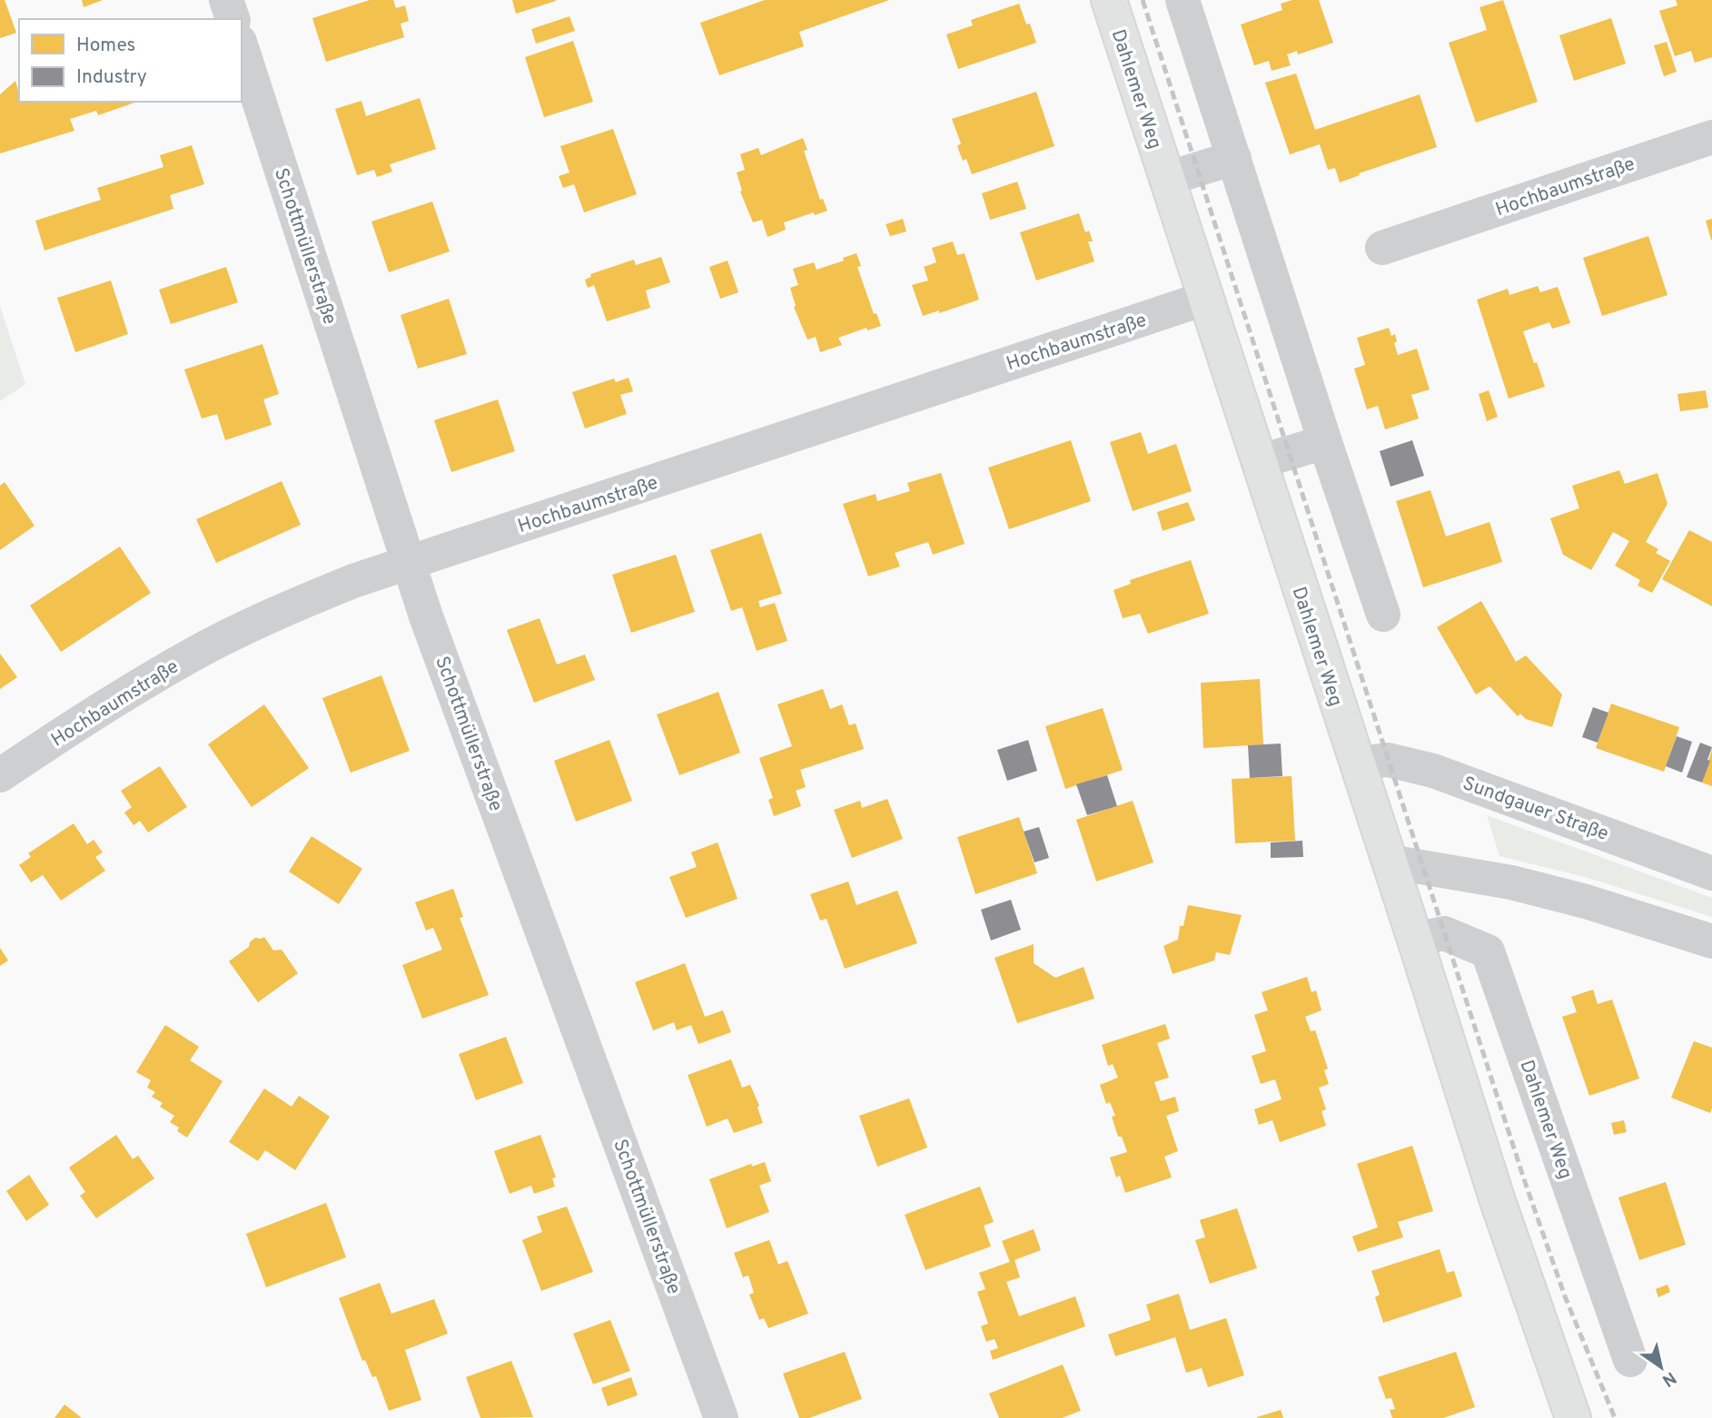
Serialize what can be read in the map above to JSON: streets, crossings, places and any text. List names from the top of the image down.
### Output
{
  "streets": {
    "main road": ["Dahlemer Weg"],
    "street": ["Hochbaumstraße", "Schottmüllerstraße", "Sundgauer Straße"]
  },
  "crossings": [
    ["Dahlemer Weg", "Hochbaumstraße"],
    ["Dahlemer Weg", "Sundgauer Straße"],
    ["Hochbaumstraße", "Schottmüllerstraße"]
  ],
  "legend": ["Homes", "Industry"],
  "north": "bottom right"
}
